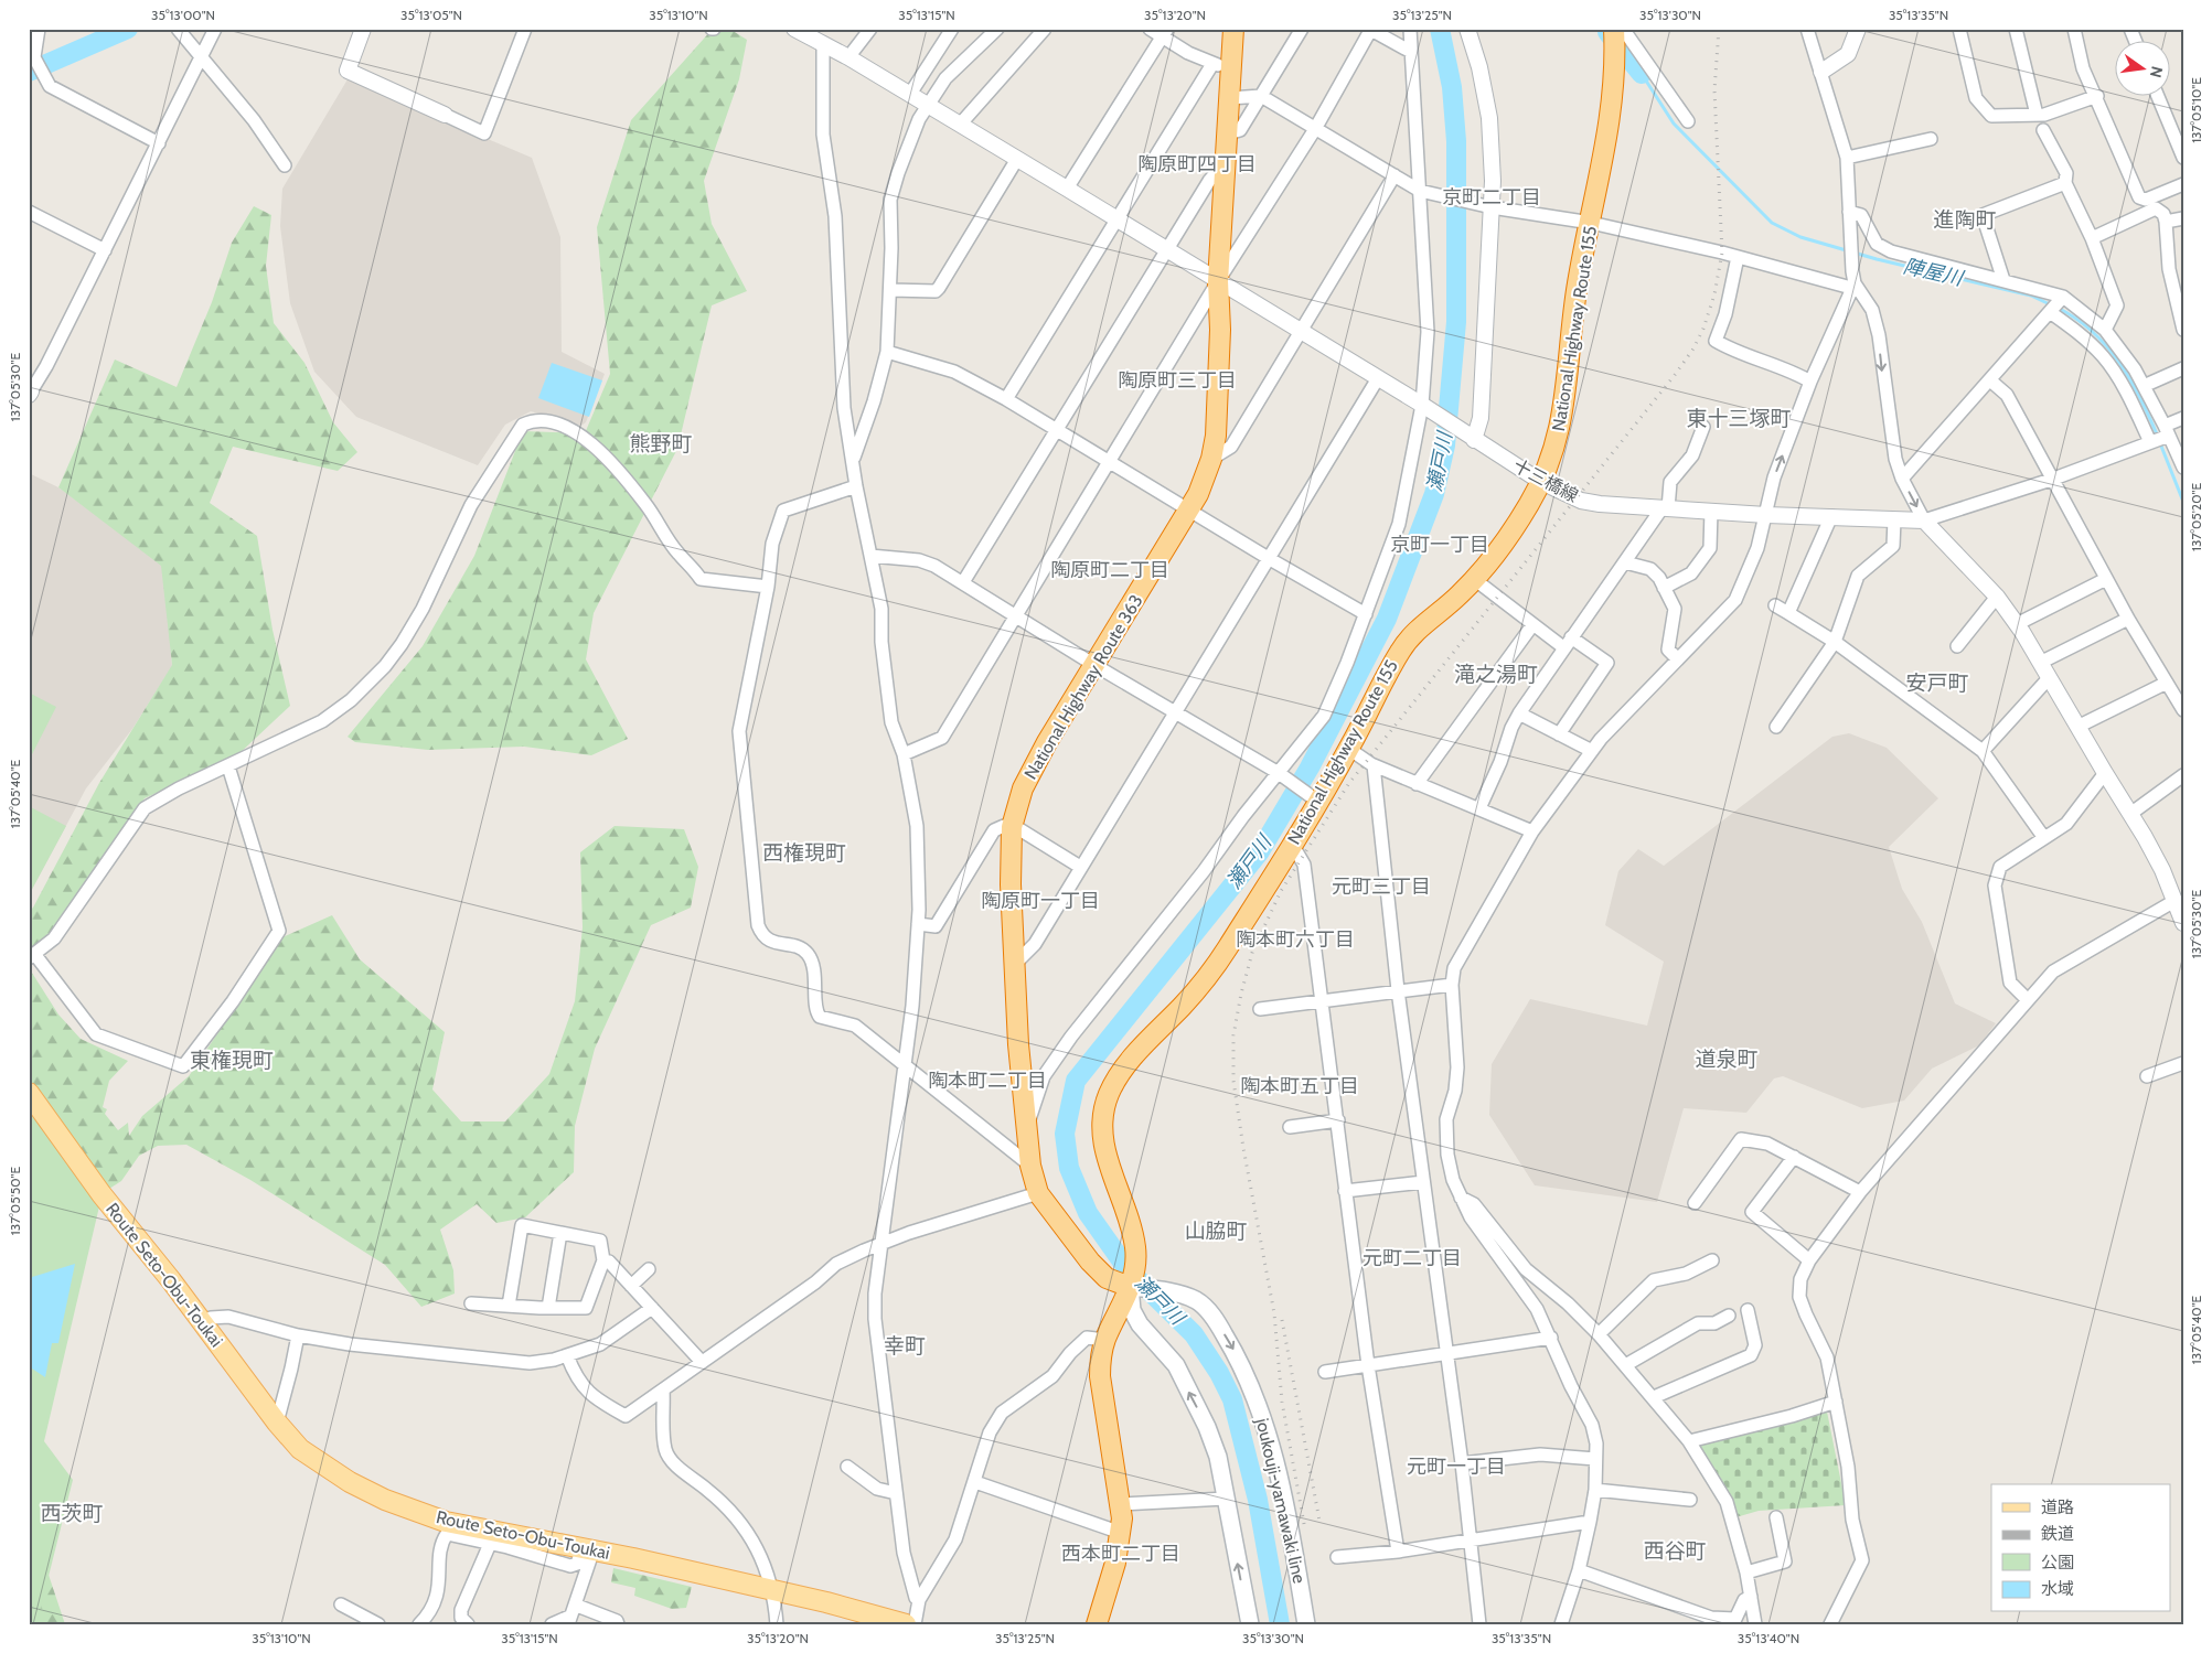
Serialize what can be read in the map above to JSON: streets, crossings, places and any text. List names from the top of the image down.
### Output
{
  "streets": {
    "highway": ["National Highway Route 155", "National Highway Route 363"],
    "main road": ["Route Seto-Obu-Toukai", "joukouji-yamawaki line"],
    "street": ["十三橋線"]
  },
  "crossings": [
    ["National Highway Route 155", "十三橋線"],
    ["National Highway Route 155", "National Highway Route 363"],
    ["National Highway Route 155", "joukouji-yamawaki line"],
    ["十三橋線", "National Highway Route 363"],
    ["National Highway Route 363", "joukouji-yamawaki line"]
  ],
  "districts": [
    "陶原町四丁目",
    "京町二丁目",
    "進陶町",
    "陶原町三丁目",
    "東十三塚町",
    "熊野町",
    "京町一丁目",
    "陶原町二丁目",
    "滝之湯町",
    "安戸町",
    "西権現町",
    "元町三丁目",
    "陶原町一丁目",
    "陶本町六丁目",
    "道泉町",
    "東権現町",
    "陶本町二丁目",
    "陶本町五丁目",
    "山脇町",
    "元町二丁目",
    "幸町",
    "元町一丁目",
    "西茨町",
    "西谷町",
    "西本町二丁目"
  ],
  "water": ["陣屋川", "瀬戸川"],
  "legend": [
    "道路",
    "鉄道",
    "公園",
    "水域"
  ],
  "north": "right",
  "coordinates": [
    "35°13'00\"N",
    "35°13'05\"N",
    "35°13'10\"N",
    "35°13'15\"N",
    "35°13'20\"N",
    "35°13'25\"N",
    "35°13'30\"N",
    "35°13'35\"N",
    "137°05'10\"E",
    "137°05'30\"E",
    "137°05'20\"E",
    "137°05'40\"E",
    "137°05'50\"E",
    "35°13'40\"N"
  ]
}
